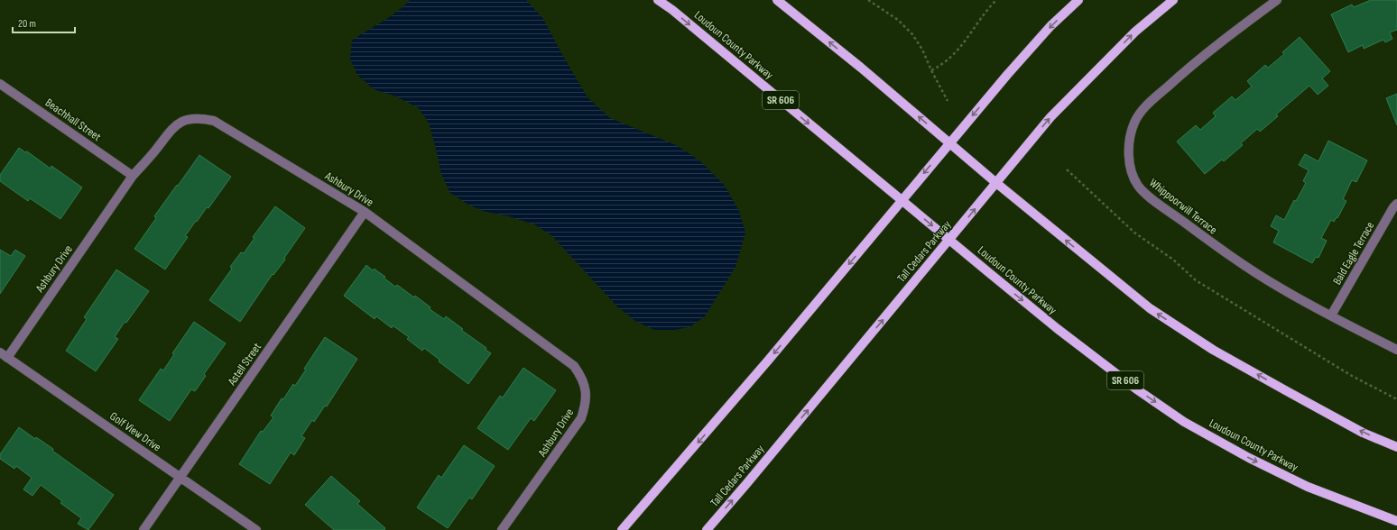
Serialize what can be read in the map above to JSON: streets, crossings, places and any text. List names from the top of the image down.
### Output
{
  "streets": {
    "main road": ["Loudoun County Parkway", "SR 606", "Tall Cedars Parkway"],
    "street": [
      "Beachhall Street",
      "Ashbury Drive",
      "Whippoorwill Terrace",
      "Bald Eagle Terrace",
      "Astell Street",
      "Golf View Drive"
    ]
  },
  "crossings": [
    ["Loudoun County Parkway", "Tall Cedars Parkway"],
    ["Beachhall Street", "Ashbury Drive"],
    ["Ashbury Drive", "Astell Street"],
    ["Ashbury Drive", "Golf View Drive"],
    ["Whippoorwill Terrace", "Bald Eagle Terrace"],
    ["Astell Street", "Golf View Drive"]
  ],
  "scale_bar": "20 m"
}
